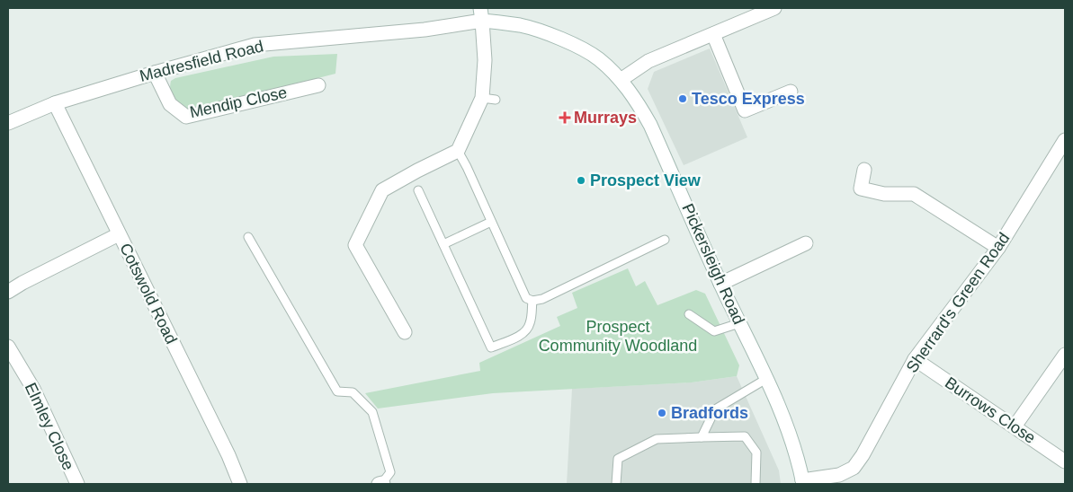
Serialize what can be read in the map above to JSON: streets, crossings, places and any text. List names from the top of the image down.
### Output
{
  "streets": {
    "street": [
      "Madresfield Road",
      "Mendip Close",
      "Pickersleigh Road",
      "Cotswold Road",
      "Sherrard's Green Road",
      "Burrows Close",
      "Elmley Close"
    ]
  },
  "crossings": [
    ["Madresfield Road", "Mendip Close"],
    ["Madresfield Road", "Pickersleigh Road"],
    ["Madresfield Road", "Cotswold Road"],
    ["Pickersleigh Road", "Sherrard's Green Road"],
    ["Sherrard's Green Road", "Burrows Close"]
  ],
  "parks": ["Prospect Community Woodland"],
  "places": {
    "other": ["Tesco Express", "Prospect View", "Bradfords"],
    "health": ["Murrays"]
  }
}
